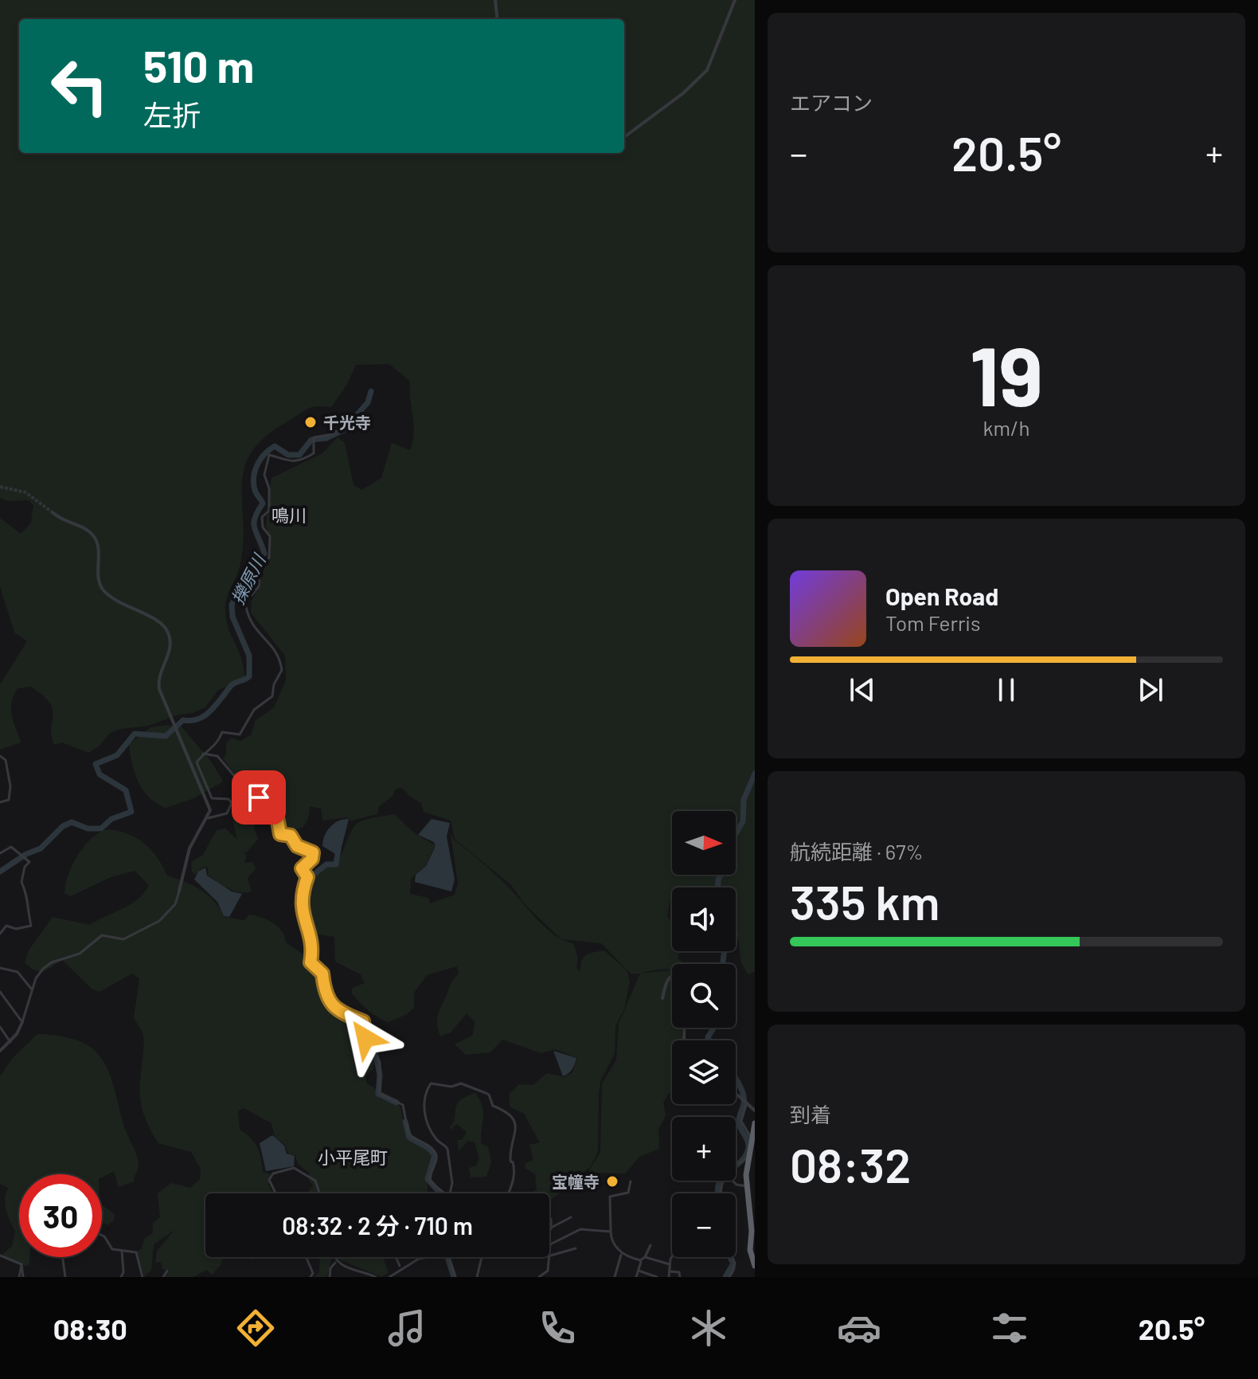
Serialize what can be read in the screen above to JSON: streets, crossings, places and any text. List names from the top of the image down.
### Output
{
  "districts": ["鳴川", "小平尾町"],
  "water": ["擽原川"],
  "places": ["千光寺", "宝幢寺"],
  "north": "right",
  "page": {
    "tile": [
      "エアコン",
      ["19", "km/h"],
      ["航続距離 · 67%", "335 km"],
      ["到着", "08:32"]
    ],
    "turn": ["510 m", "左折"],
    "heat": ["−", "20.5°", "+"],
    "song": ["Open Road", "Tom Ferris"],
    "map_buttons": ["+", "−"],
    "limit": "30",
    "trip": "08:32 · 2 分 · 710 m",
    "tabs": ["08:30", "20.5°"]
  }
}
